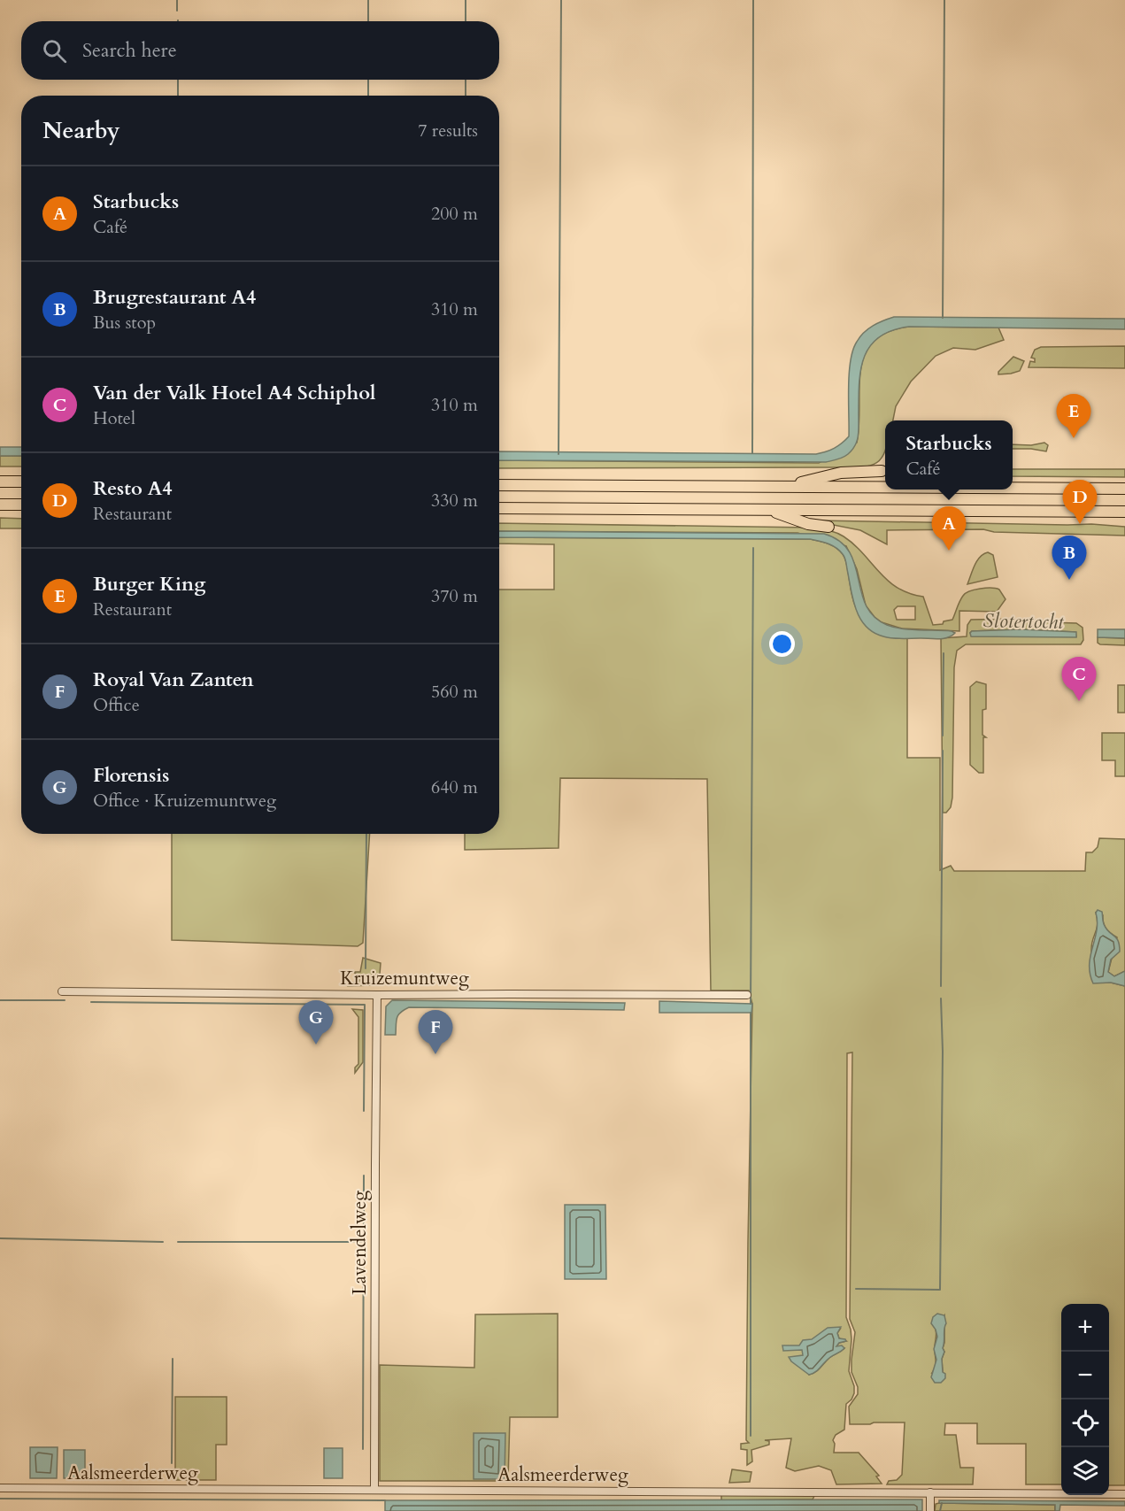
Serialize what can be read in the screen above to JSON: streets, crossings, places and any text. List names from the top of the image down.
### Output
{
  "streets": {
    "street": ["Kruizemuntweg", "Lavendelweg", "Aalsmeerderweg"]
  },
  "crossings": [
    ["Kruizemuntweg", "Lavendelweg"],
    ["Lavendelweg", "Aalsmeerderweg"]
  ],
  "water": ["Slotertocht"],
  "page": {
    "search": "Search here",
    "heading": ["Nearby", "7 results"],
    "list": [
      {
        "mark": "A",
        "name": "Starbucks",
        "note": "Café",
        "value": "200 m"
      },
      {
        "mark": "B",
        "name": "Brugrestaurant A4",
        "note": "Bus stop",
        "value": "310 m"
      },
      {
        "mark": "C",
        "name": "Van der Valk Hotel A4 Schiphol",
        "note": "Hotel",
        "value": "310 m"
      },
      {
        "mark": "D",
        "name": "Resto A4",
        "note": "Restaurant",
        "value": "330 m"
      },
      {
        "mark": "E",
        "name": "Burger King",
        "note": "Restaurant",
        "value": "370 m"
      },
      {
        "mark": "F",
        "name": "Royal Van Zanten",
        "note": "Office",
        "value": "560 m"
      },
      {
        "mark": "G",
        "name": "Florensis",
        "note": "Office · Kruizemuntweg",
        "value": "640 m"
      }
    ],
    "pins": [
      "E",
      "D",
      "A",
      "B",
      "C",
      "G",
      "F"
    ],
    "popup": ["Starbucks", "Café"],
    "map_buttons": ["+", "−"]
  }
}
